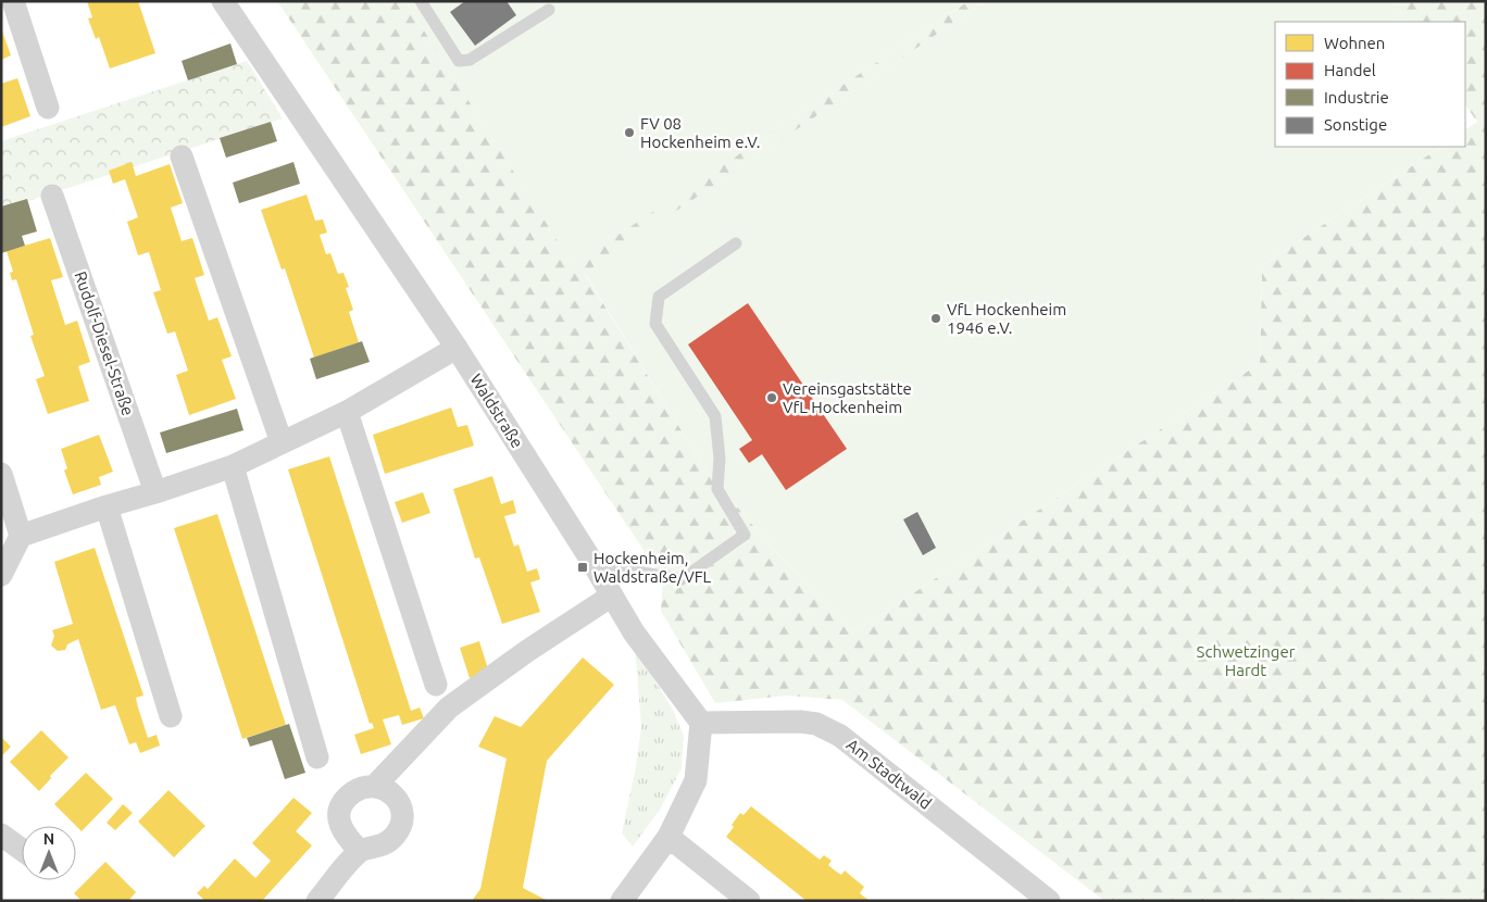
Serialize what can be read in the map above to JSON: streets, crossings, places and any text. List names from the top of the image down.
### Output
{
  "streets": {
    "street": ["Rudolf-Diesel-Straße", "Waldstraße", "Am Stadtwald"]
  },
  "crossings": [
    ["Waldstraße", "Am Stadtwald"]
  ],
  "parks": ["Schwetzinger Hardt"],
  "places": {
    "other": ["FV 08 Hockenheim e.V.", "VfL Hockenheim 1946 e.V.", "Vereinsgaststätte VfL Hockenheim"],
    "transit": ["Hockenheim, Waldstraße/VFL"]
  },
  "legend": [
    "Wohnen",
    "Handel",
    "Industrie",
    "Sonstige"
  ],
  "north": "top"
}
